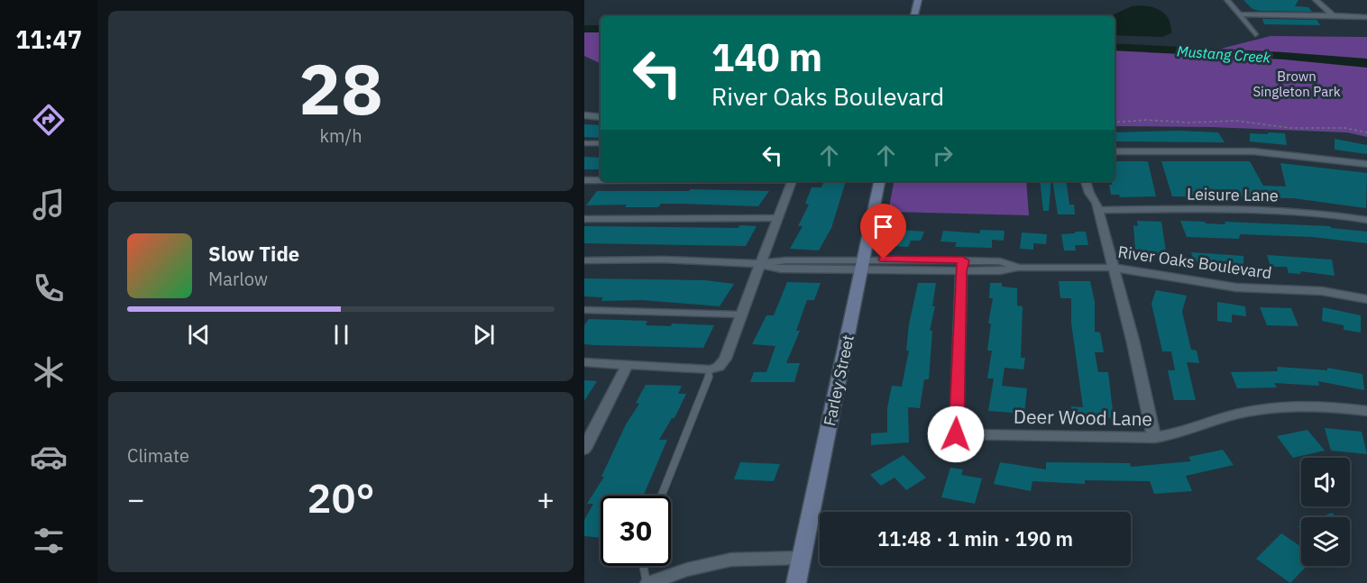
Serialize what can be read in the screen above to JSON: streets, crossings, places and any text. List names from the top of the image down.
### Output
{
  "streets": {
    "street": [
      "Leisure Lane",
      "River Oaks Boulevard",
      "Farley Street",
      "Deer Wood Lane"
    ]
  },
  "crossings": [
    ["River Oaks Boulevard", "Farley Street"],
    ["River Oaks Boulevard", "Deer Wood Lane"]
  ],
  "water": ["Mustang Creek"],
  "parks": ["Brown Singleton Park"],
  "page": {
    "tabs": "11:47",
    "tile": [
      ["28", "km/h"],
      "Climate"
    ],
    "turn": ["140 m", "River Oaks Boulevard"],
    "song": ["Slow Tide", "Marlow"],
    "heat": ["−", "20°", "+"],
    "limit": "30",
    "trip": "11:48 · 1 min · 190 m"
  }
}
